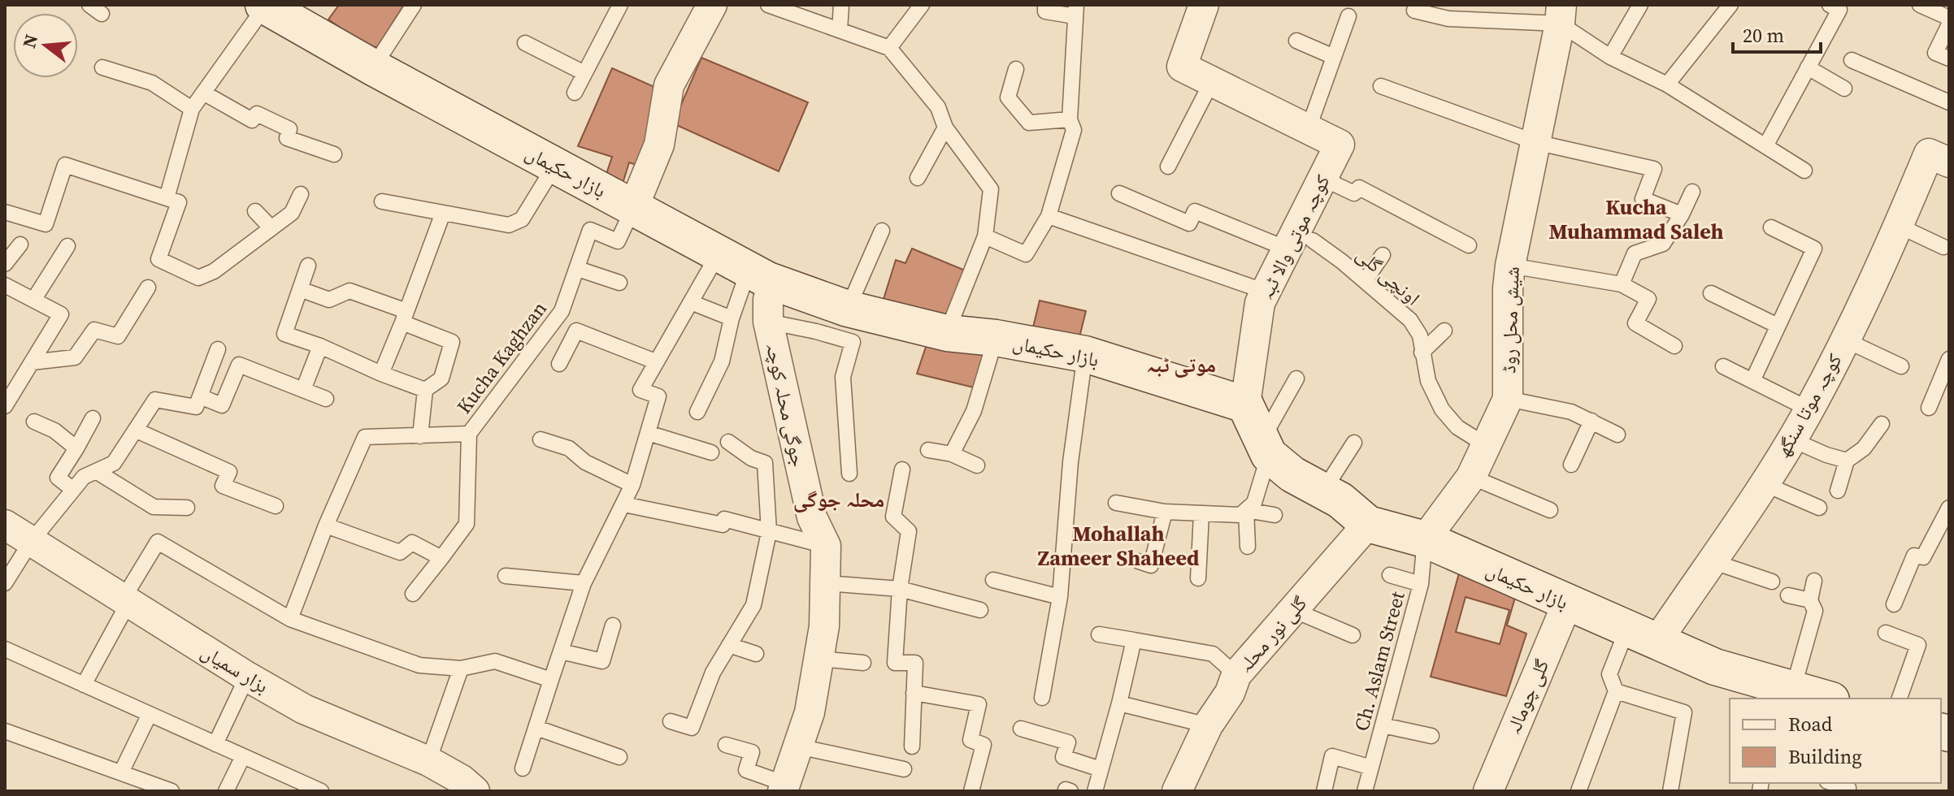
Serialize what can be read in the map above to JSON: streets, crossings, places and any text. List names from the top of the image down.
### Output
{
  "streets": {
    "street": [
      "بازار حکیماں",
      "کوچہ موتی والا ٹبہ",
      "شیش محل روڈ",
      "جوگی محلہ کوچہ",
      "کوچہ موتا سنگھ",
      "گلی نور محلہ",
      "بزار سمیاں",
      "گلی چومالہ"
    ],
    "lane": ["اونچی گلی", "Kucha Kaghzan", "Ch. Aslam Street"]
  },
  "crossings": [
    ["بازار حکیماں", "کوچہ موتی والا ٹبہ"],
    ["بازار حکیماں", "شیش محل روڈ"],
    ["بازار حکیماں", "Kucha Kaghzan"],
    ["بازار حکیماں", "جوگی محلہ کوچہ"],
    ["بازار حکیماں", "کوچہ موتا سنگھ"],
    ["بازار حکیماں", "گلی نور محلہ"],
    ["بازار حکیماں", "Ch. Aslam Street"],
    ["بازار حکیماں", "گلی چومالہ"],
    ["کوچہ موتی والا ٹبہ", "اونچی گلی"],
    ["اونچی گلی", "شیش محل روڈ"],
    ["شیش محل روڈ", "Ch. Aslam Street"]
  ],
  "districts": [
    "Kucha Muhammad Saleh",
    "موتی ٹبہ",
    "محلہ جوگی",
    "Mohallah Zameer Shaheed"
  ],
  "legend": ["Road", "Building"],
  "scale_bar": "20 m",
  "north": "left"
}
